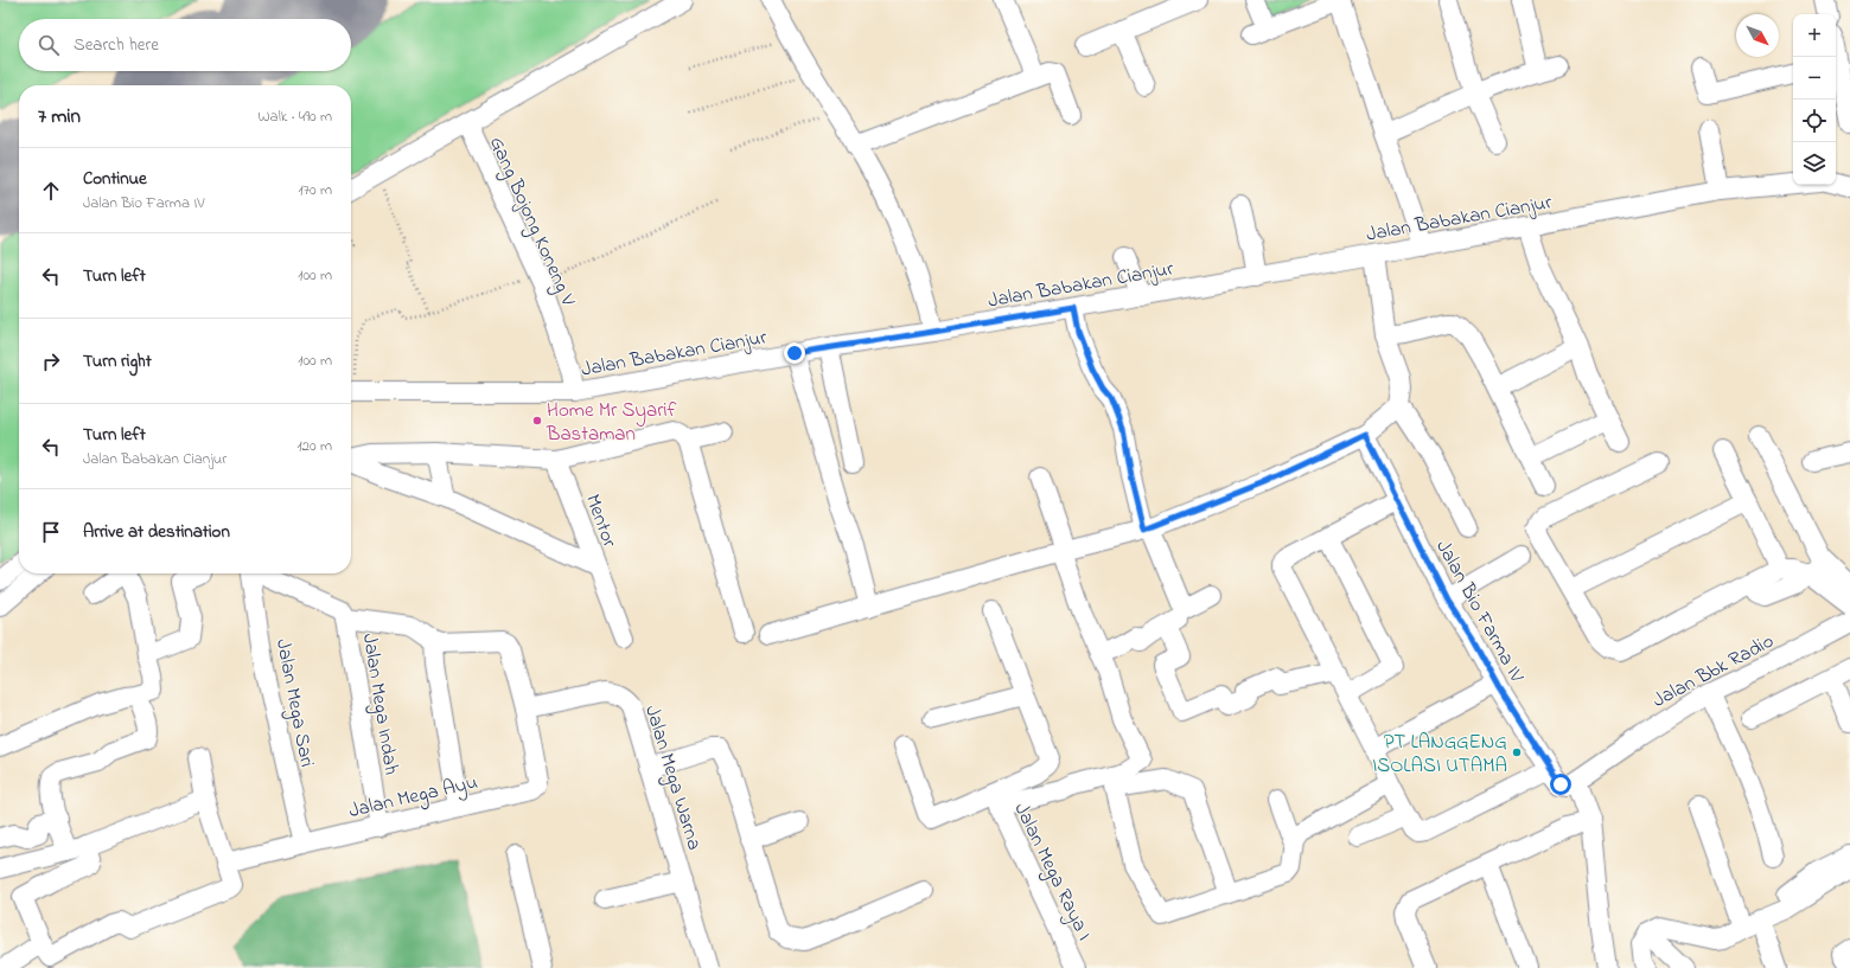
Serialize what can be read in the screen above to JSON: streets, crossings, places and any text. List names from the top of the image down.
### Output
{
  "streets": {
    "street": [
      "Jalan Babakan Cianjur",
      "Gang Bojong Koneng V",
      "Mentor",
      "Jalan Bio Farma IV",
      "Jalan Bbk Radio",
      "Jalan Mega Sari",
      "Jalan Mega Indah",
      "Jalan Mega Warna",
      "Jalan Mega Ayu",
      "Jalan Mega Raya I"
    ]
  },
  "crossings": [
    ["Jalan Babakan Cianjur", "Gang Bojong Koneng V"],
    ["Jalan Bio Farma IV", "Jalan Bbk Radio"],
    ["Jalan Mega Sari", "Jalan Mega Ayu"],
    ["Jalan Mega Indah", "Jalan Mega Ayu"],
    ["Jalan Mega Warna", "Jalan Mega Ayu"]
  ],
  "places": ["Home Mr Syarif Bastaman", "PT LANGGENG ISOLASI UTAMA"],
  "north": "bottom right",
  "page": {
    "map_buttons": ["+", "−"],
    "search": "Search here",
    "heading": ["7 min", "Walk · 490 m"],
    "list": [
      ["Continue", "Jalan Bio Farma IV", "170 m"],
      ["Turn left", "100 m"],
      ["Turn right", "100 m"],
      ["Turn left", "Jalan Babakan Cianjur", "120 m"],
      "Arrive at destination"
    ]
  }
}
